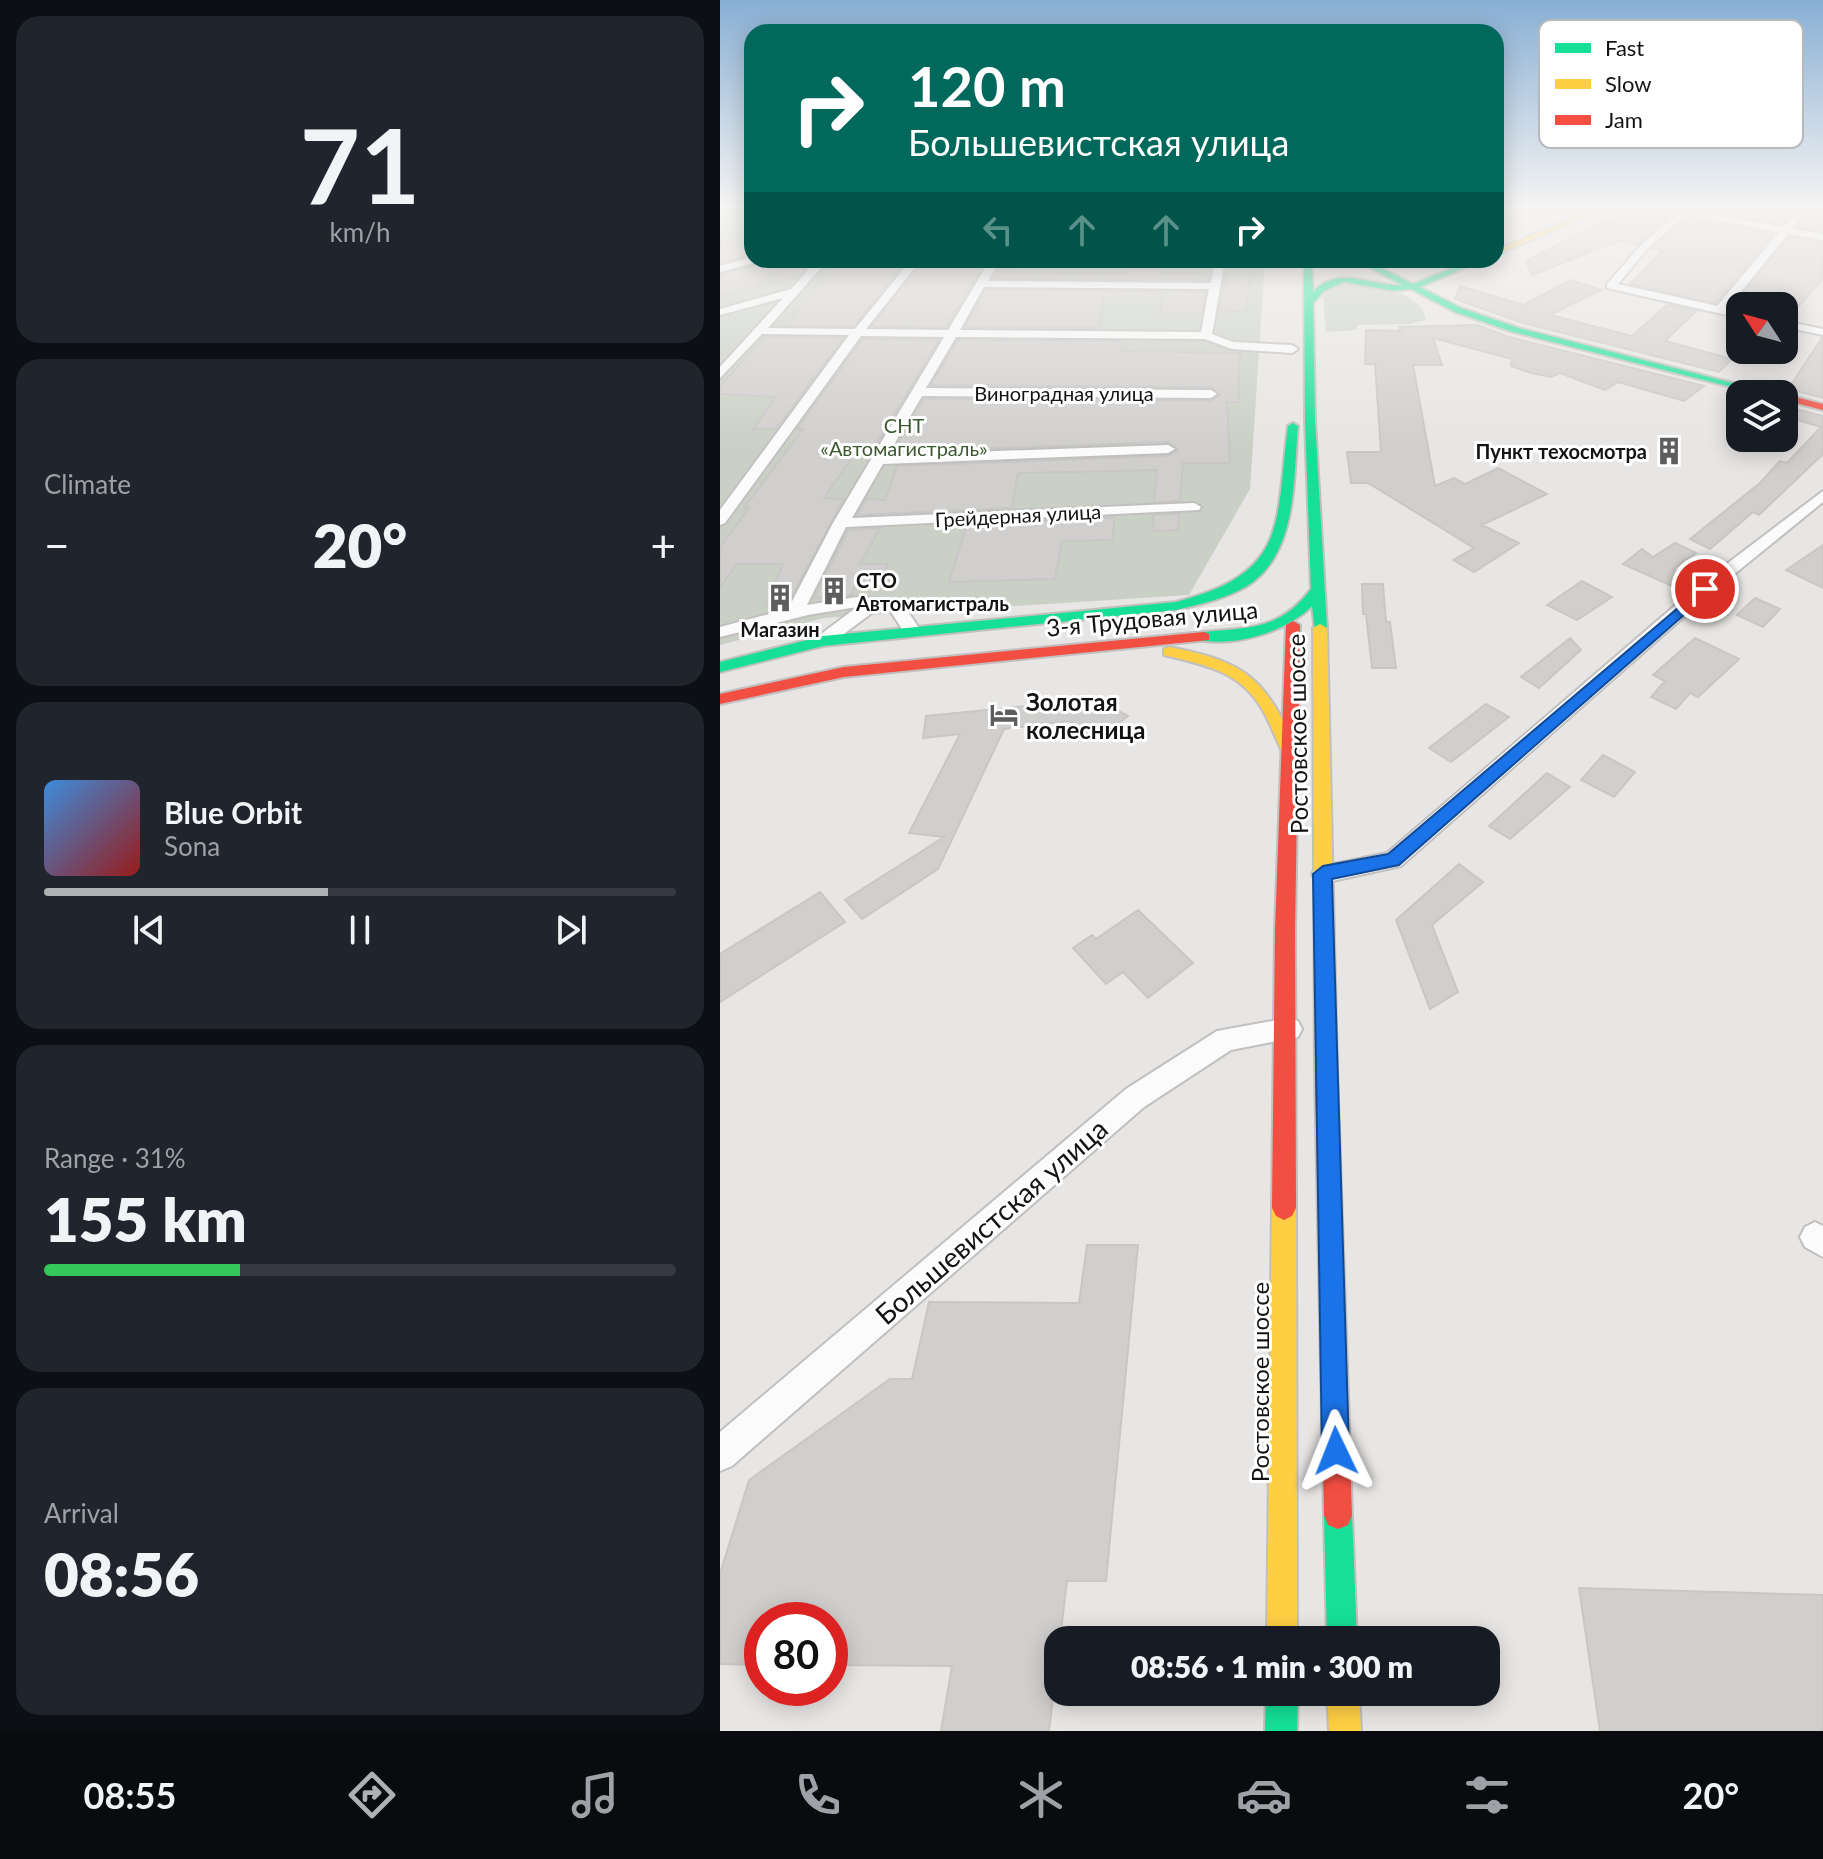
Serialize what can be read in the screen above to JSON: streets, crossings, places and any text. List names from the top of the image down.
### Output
{
  "streets": {
    "main road": ["3-я Трудовая улица", "Ростовское шоссе"],
    "street": ["Виноградная улица", "Грейдерная улица", "Большевистская улица"]
  },
  "crossings": [
    ["3-я Трудовая улица", "Ростовское шоссе"],
    ["Ростовское шоссе", "Большевистская улица"]
  ],
  "parks": ["СНТ «Автомагистраль»"],
  "places": {
    "building": ["Пункт техосмотра", "СТО Автомагистраль", "Магазин"],
    "hotel": ["Золотая колесница"]
  },
  "legend": ["Fast", "Slow", "Jam"],
  "north": "top left",
  "page": {
    "tile": [
      ["71", "km/h"],
      "Climate",
      ["Range · 31%", "155 km"],
      ["Arrival", "08:56"]
    ],
    "turn": ["120 m", "Большевистская улица"],
    "heat": ["−", "20°", "+"],
    "song": ["Blue Orbit", "Sona"],
    "limit": "80",
    "trip": "08:56 · 1 min · 300 m",
    "tabs": ["08:55", "20°"]
  }
}
